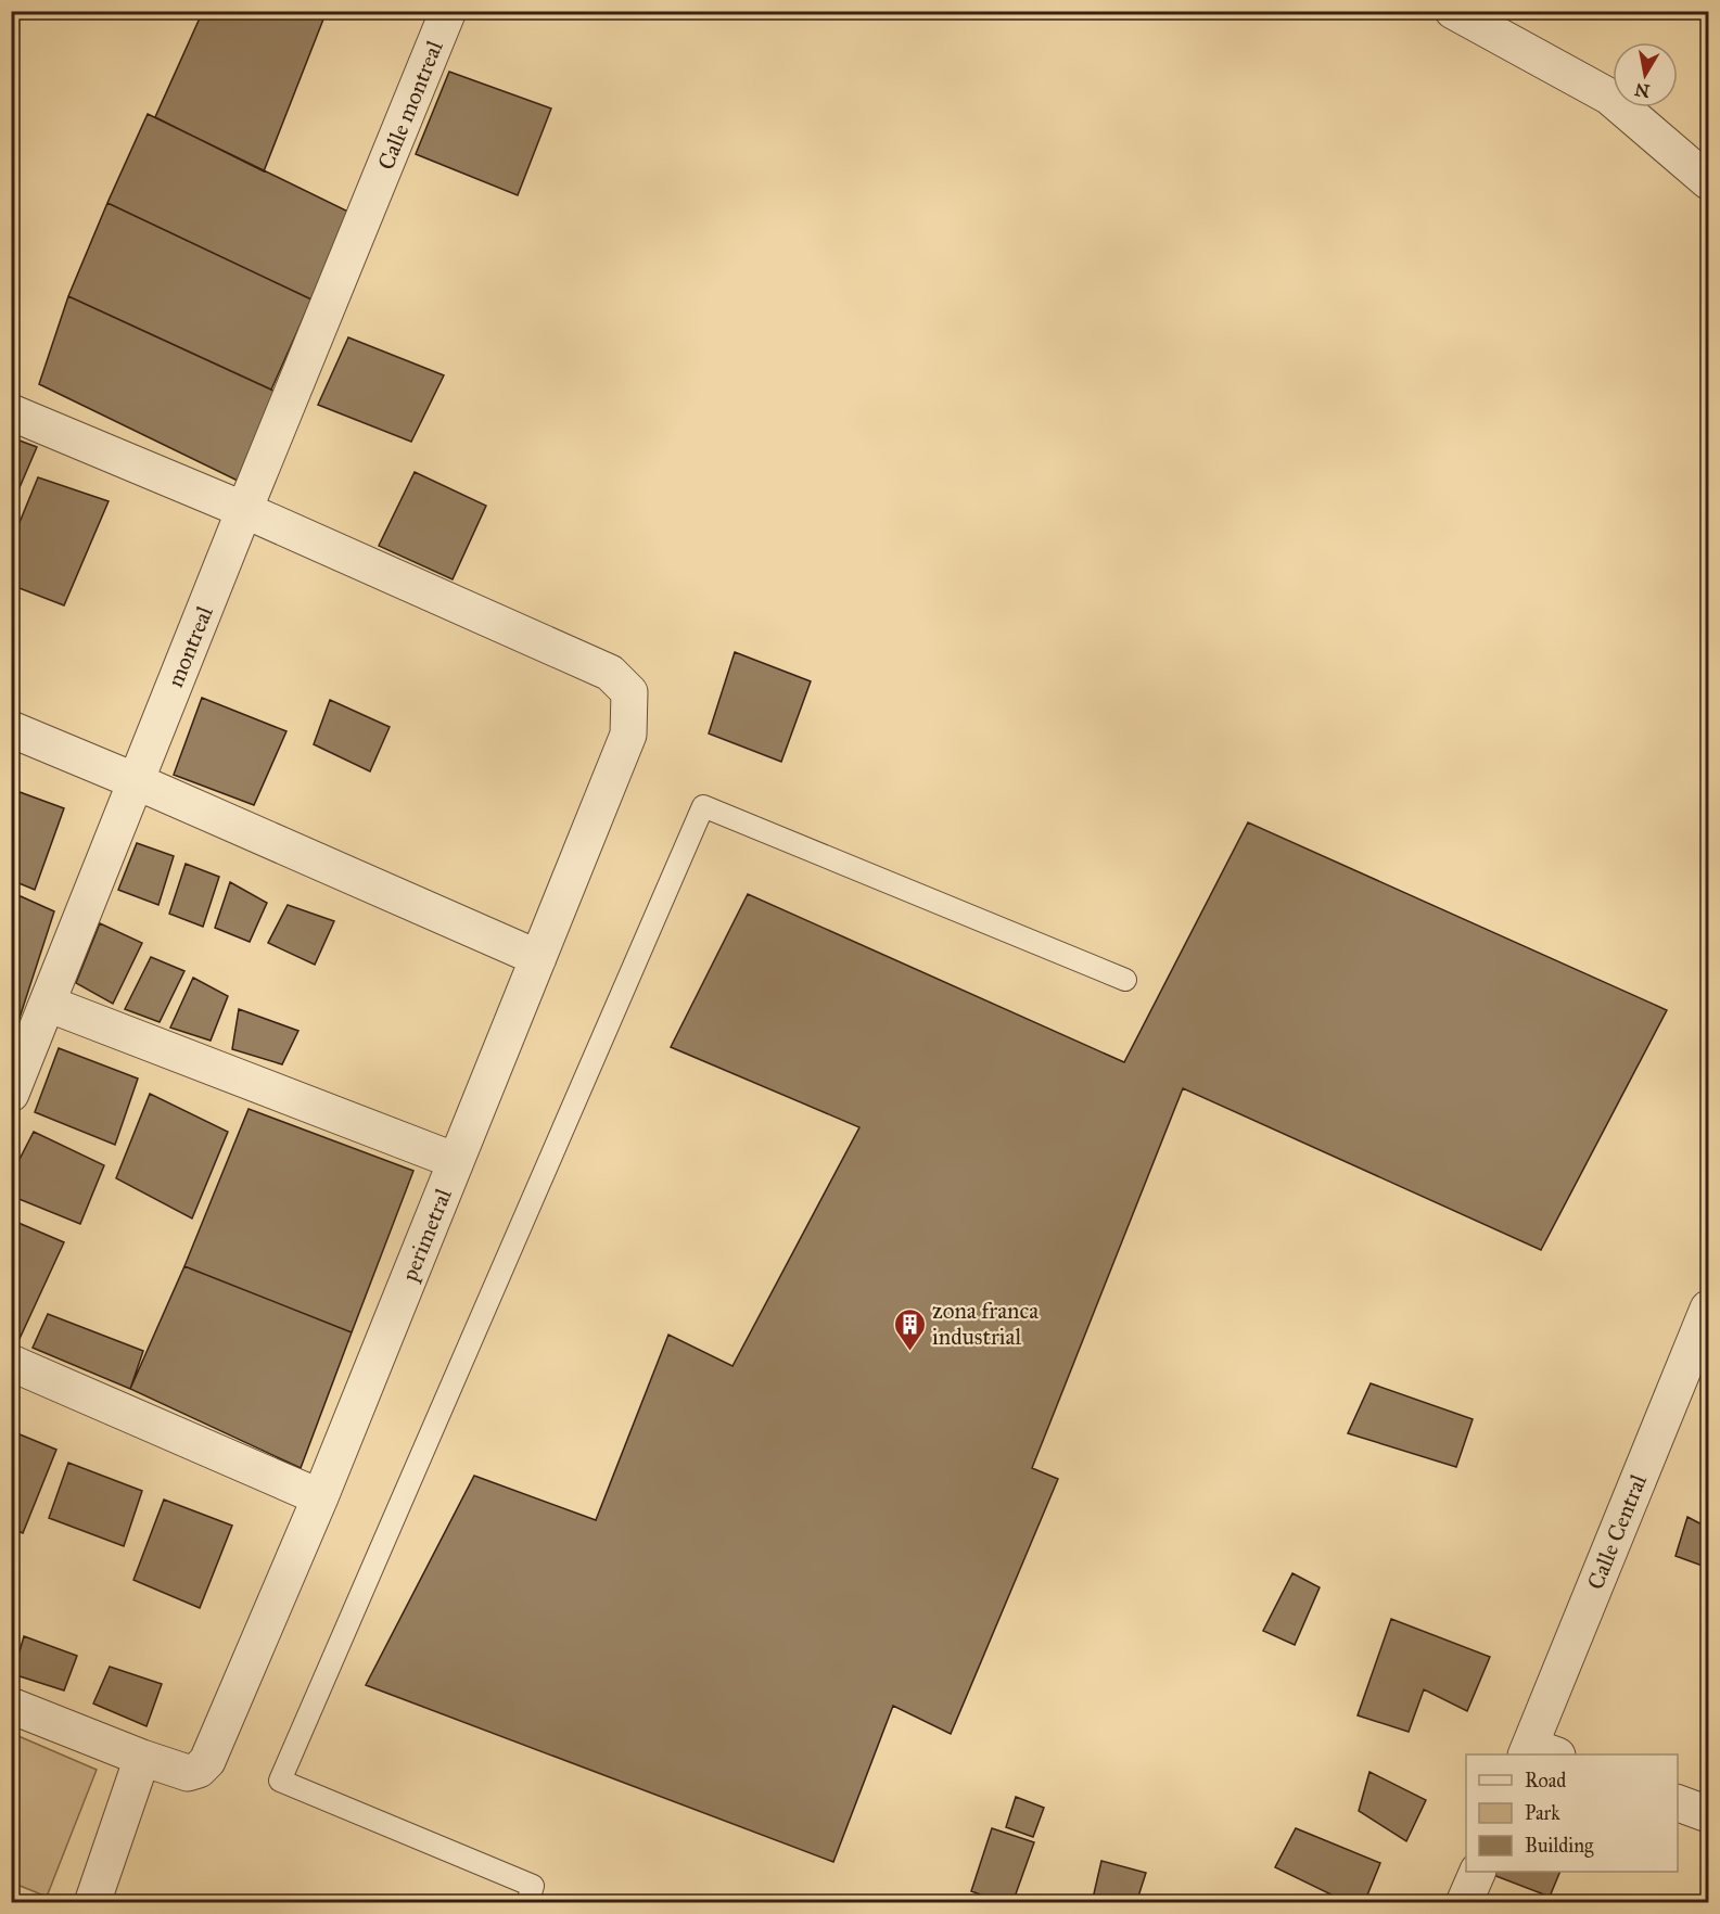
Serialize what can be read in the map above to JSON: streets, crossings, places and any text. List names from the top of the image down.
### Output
{
  "streets": {
    "street": [
      "Calle montreal",
      "montreal",
      "perimetral",
      "Calle Central"
    ]
  },
  "crossings": [
    ["Calle montreal", "montreal"],
    ["montreal", "perimetral"]
  ],
  "places": {
    "building": ["zona franca industrial"]
  },
  "legend": ["Road", "Park", "Building"],
  "north": "bottom"
}
